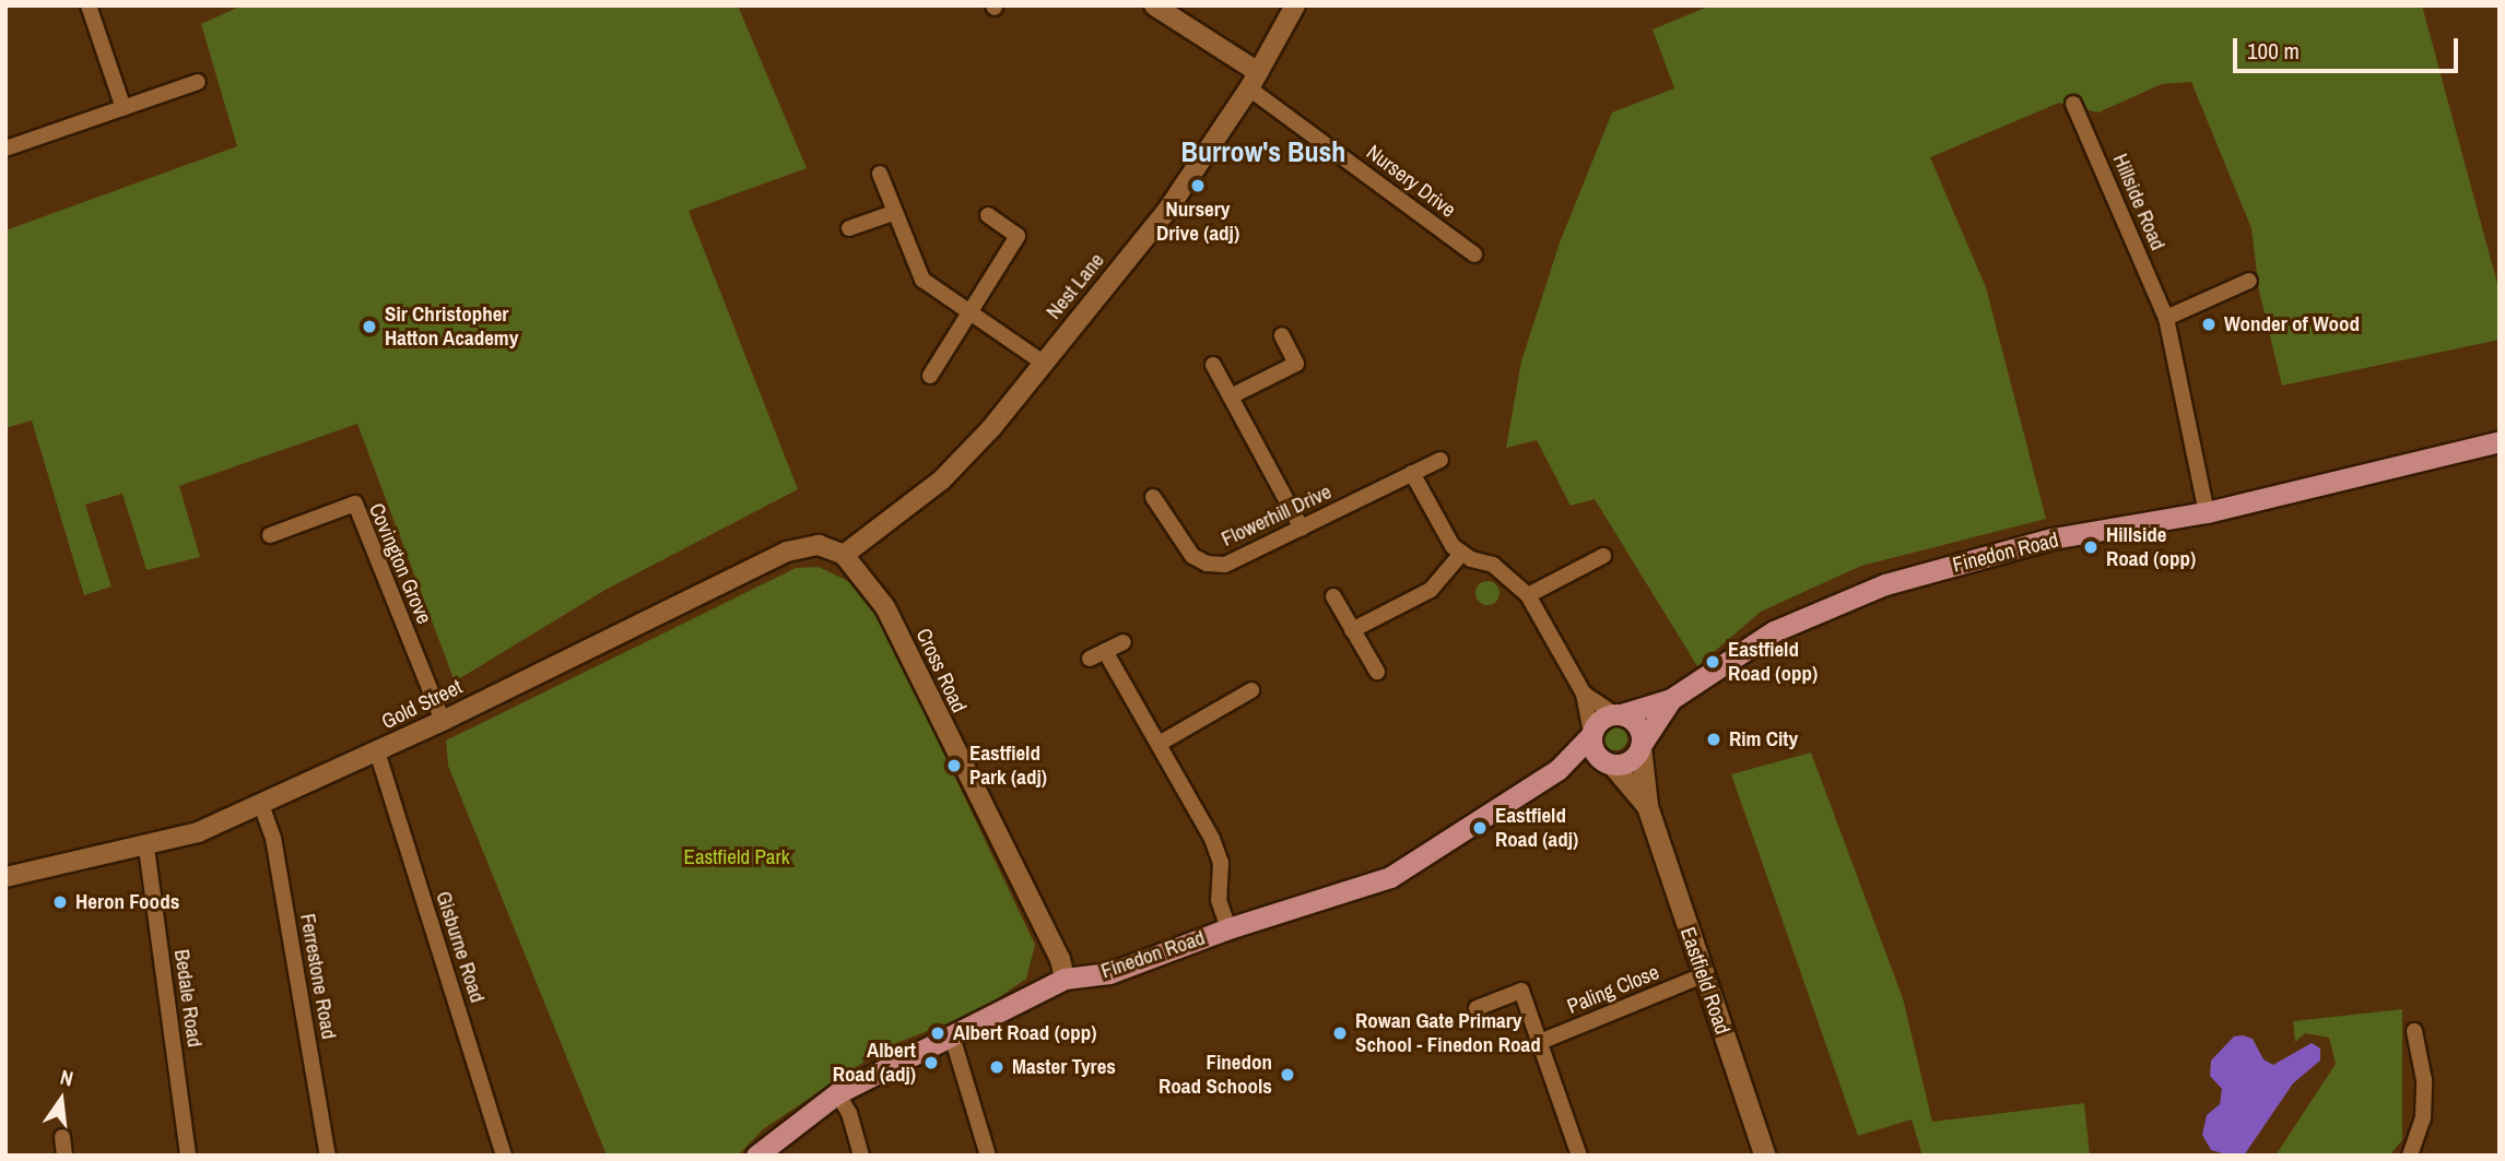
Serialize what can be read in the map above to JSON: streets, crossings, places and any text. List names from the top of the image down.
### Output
{
  "streets": {
    "main road": ["Finedon Road", "Eastfield Road"],
    "street": [
      "Nursery Drive",
      "Hillside Road",
      "Nest Lane",
      "Flowerhill Drive",
      "Covington Grove",
      "Cross Road",
      "Gold Street",
      "Gisburne Road",
      "Ferrestone Road",
      "Paling Close",
      "Bedale Road"
    ]
  },
  "crossings": [
    ["Nursery Drive", "Nest Lane"],
    ["Hillside Road", "Finedon Road"],
    ["Nest Lane", "Cross Road"],
    ["Nest Lane", "Gold Street"],
    ["Finedon Road", "Cross Road"],
    ["Finedon Road", "Eastfield Road"],
    ["Covington Grove", "Gold Street"],
    ["Cross Road", "Gold Street"],
    ["Gold Street", "Gisburne Road"],
    ["Gold Street", "Ferrestone Road"],
    ["Gold Street", "Bedale Road"],
    ["Eastfield Road", "Paling Close"]
  ],
  "districts": ["Burrow's Bush"],
  "parks": ["Eastfield Park"],
  "places": [
    "Nursery Drive (adj)",
    "Wonder of Wood",
    "Sir Christopher Hatton Academy",
    "Hillside Road (opp)",
    "Eastfield Road (opp)",
    "Rim City",
    "Eastfield Park (adj)",
    "Eastfield Road (adj)",
    "Heron Foods",
    "Albert Road (opp)",
    "Rowan Gate Primary School - Finedon Road",
    "Albert Road (adj)",
    "Master Tyres",
    "Finedon Road Schools"
  ],
  "scale_bar": "100 m",
  "north": "top"
}
